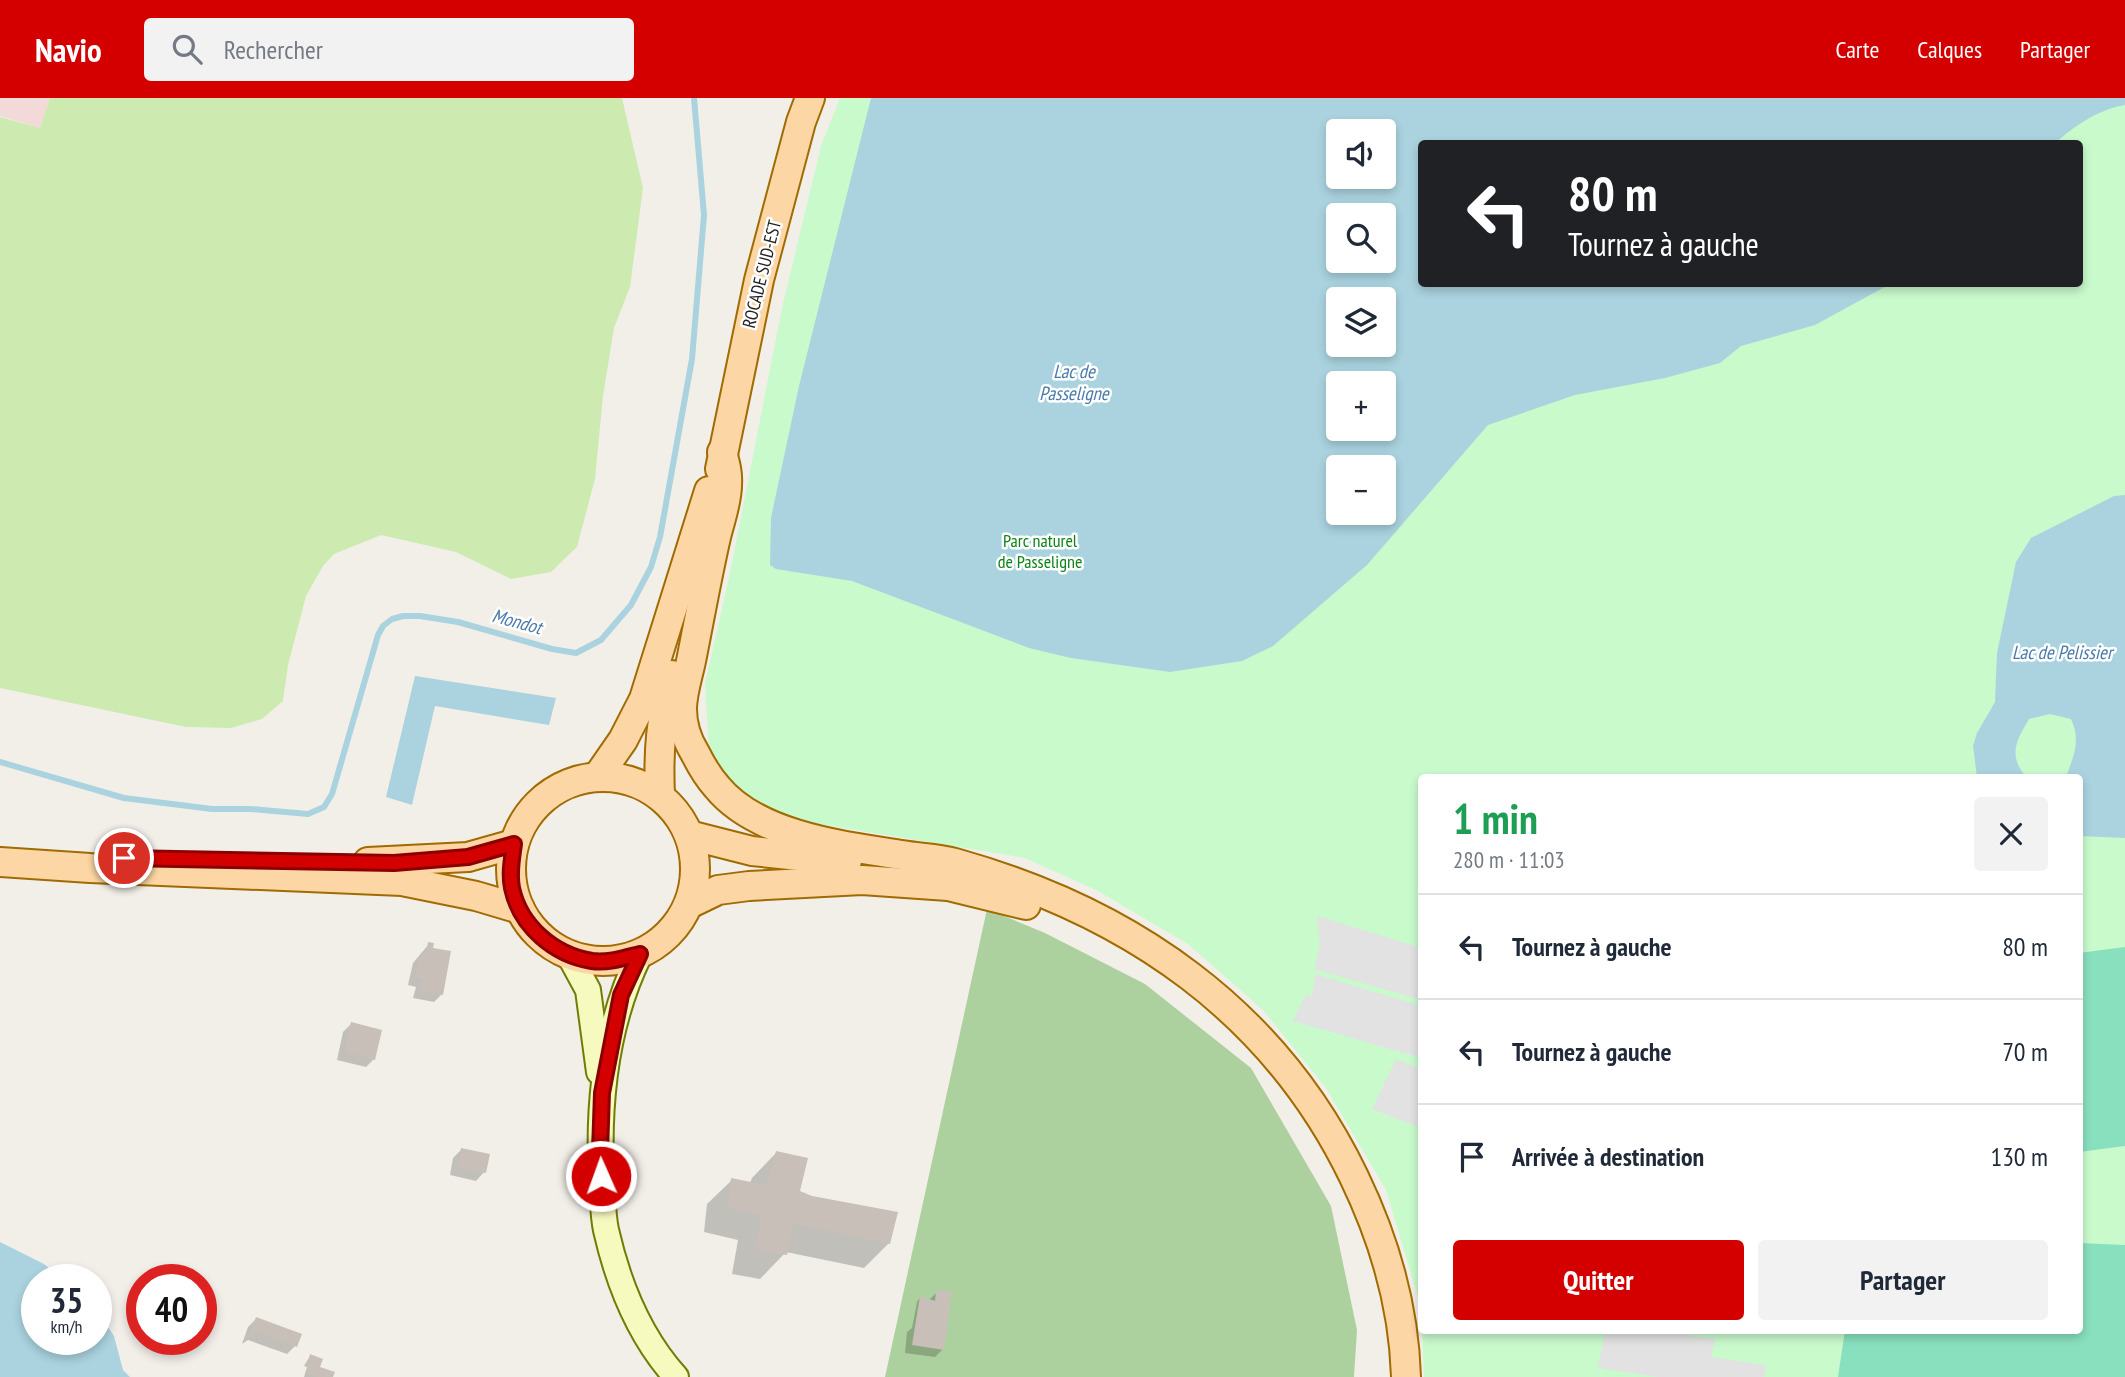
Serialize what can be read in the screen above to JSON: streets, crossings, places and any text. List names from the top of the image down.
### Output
{
  "streets": {
    "main road": ["ROCADE SUD-EST"]
  },
  "water": ["Lac de Passeligne", "Mondot", "Lac de Pelissier"],
  "parks": ["Parc naturel de Passeligne"],
  "page": {
    "header": "Navio",
    "search": "Rechercher",
    "nav": ["Carte", "Calques", "Partager"],
    "map_buttons": ["+", "−"],
    "turn": ["80 m", "Tournez à gauche"],
    "heading": ["1 min", "280 m · 11:03"],
    "list": [
      {
        "name": "Tournez à gauche",
        "value": "80 m"
      },
      {
        "name": "Tournez à gauche",
        "value": "70 m"
      },
      {
        "name": "Arrivée à destination",
        "value": "130 m"
      }
    ],
    "buttons": ["Quitter", "Partager"],
    "speed": "35 km/h",
    "limit": "40"
  }
}
